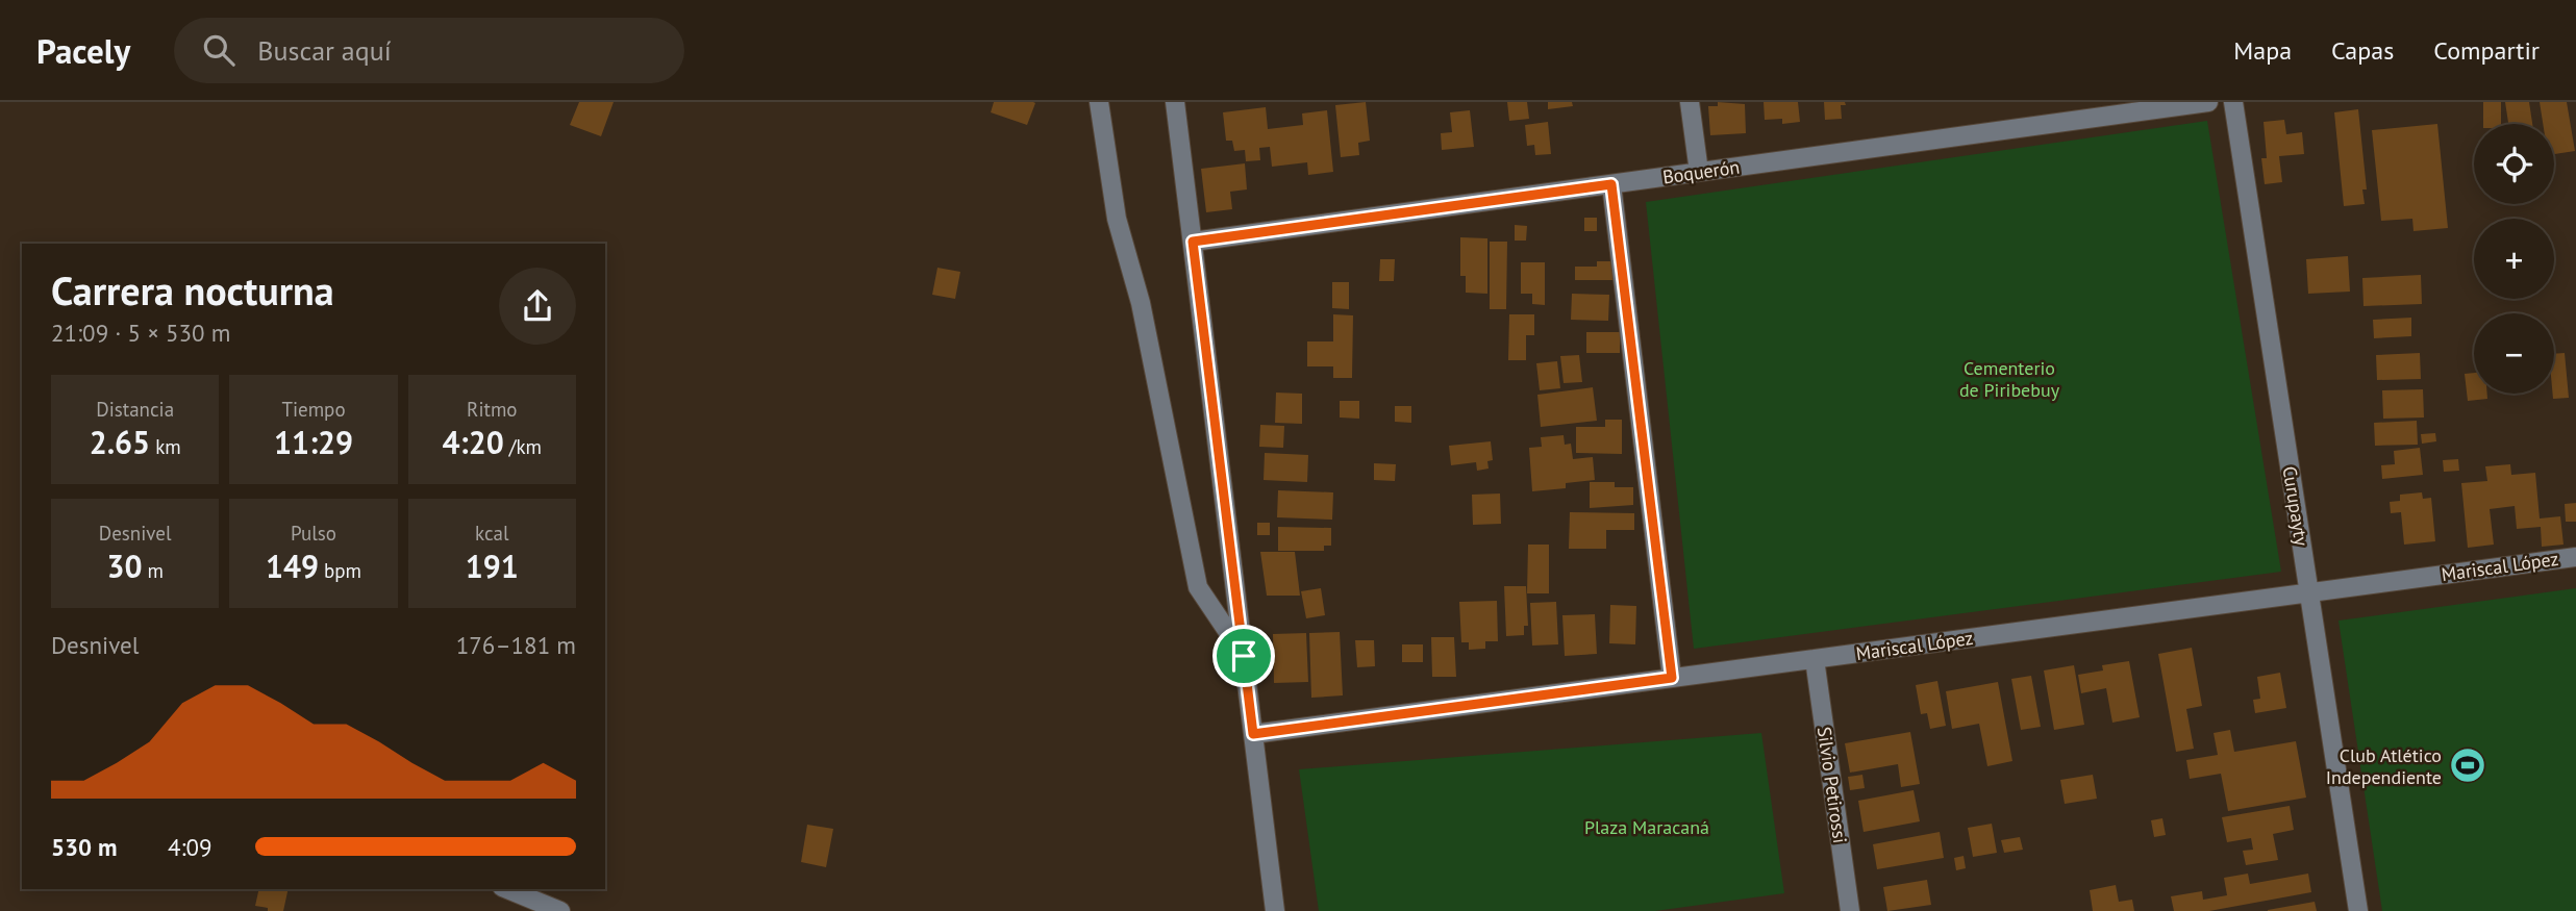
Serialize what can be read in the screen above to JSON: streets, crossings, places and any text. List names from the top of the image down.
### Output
{
  "streets": {
    "street": [
      "Boquerón",
      "Curupayty",
      "Mariscal López",
      "Silvio Petirossi"
    ]
  },
  "crossings": [
    ["Curupayty", "Mariscal López"],
    ["Mariscal López", "Silvio Petirossi"]
  ],
  "parks": ["Cementerio de Piribebuy", "Plaza Maracaná"],
  "places": {
    "sports": ["Club Atlético Independiente"]
  },
  "page": {
    "header": "Pacely",
    "search": "Buscar aquí",
    "nav": ["Mapa", "Capas", "Compartir"],
    "map_buttons": ["+", "−"],
    "heading": ["Carrera nocturna", "21:09 · 5 × 530 m"],
    "stats": [
      ["Distancia", "2.65 km"],
      ["Tiempo", "11:29"],
      ["Ritmo", "4:20 /km"],
      ["Desnivel", "30 m"],
      ["Pulso", "149 bpm"],
      ["kcal", "191"]
    ],
    "chart": ["Desnivel", "176–181 m"],
    "list": [
      {
        "name": "530 m",
        "note": "4:09"
      }
    ]
  }
}
